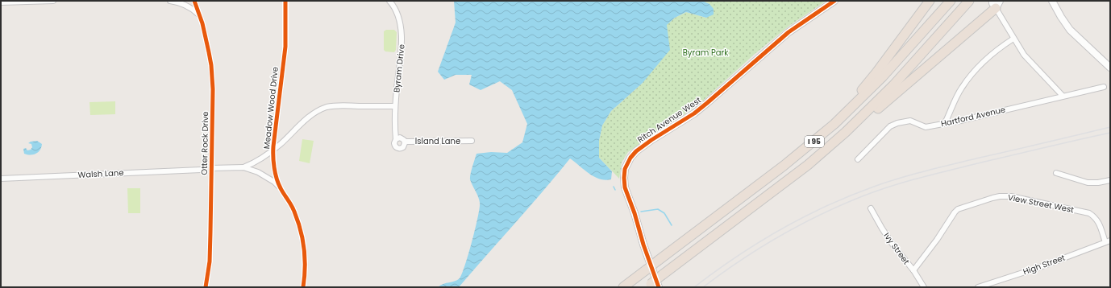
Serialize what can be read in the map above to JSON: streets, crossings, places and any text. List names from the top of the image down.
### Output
{
  "streets": {
    "highway": ["I 95"],
    "main road": ["Ritch Avenue West"],
    "street": [
      "Byram Drive",
      "Meadow Wood Drive",
      "Hartford Avenue",
      "Island Lane",
      "Otter Rock Drive",
      "Walsh Lane",
      "View Street West",
      "Ivy Street",
      "High Street"
    ]
  },
  "crossings": [
    ["Byram Drive", "Island Lane"],
    ["Ritch Avenue West", "I 95"],
    ["View Street West", "Ivy Street"],
    ["View Street West", "High Street"]
  ],
  "parks": ["Byram Park"]
}
